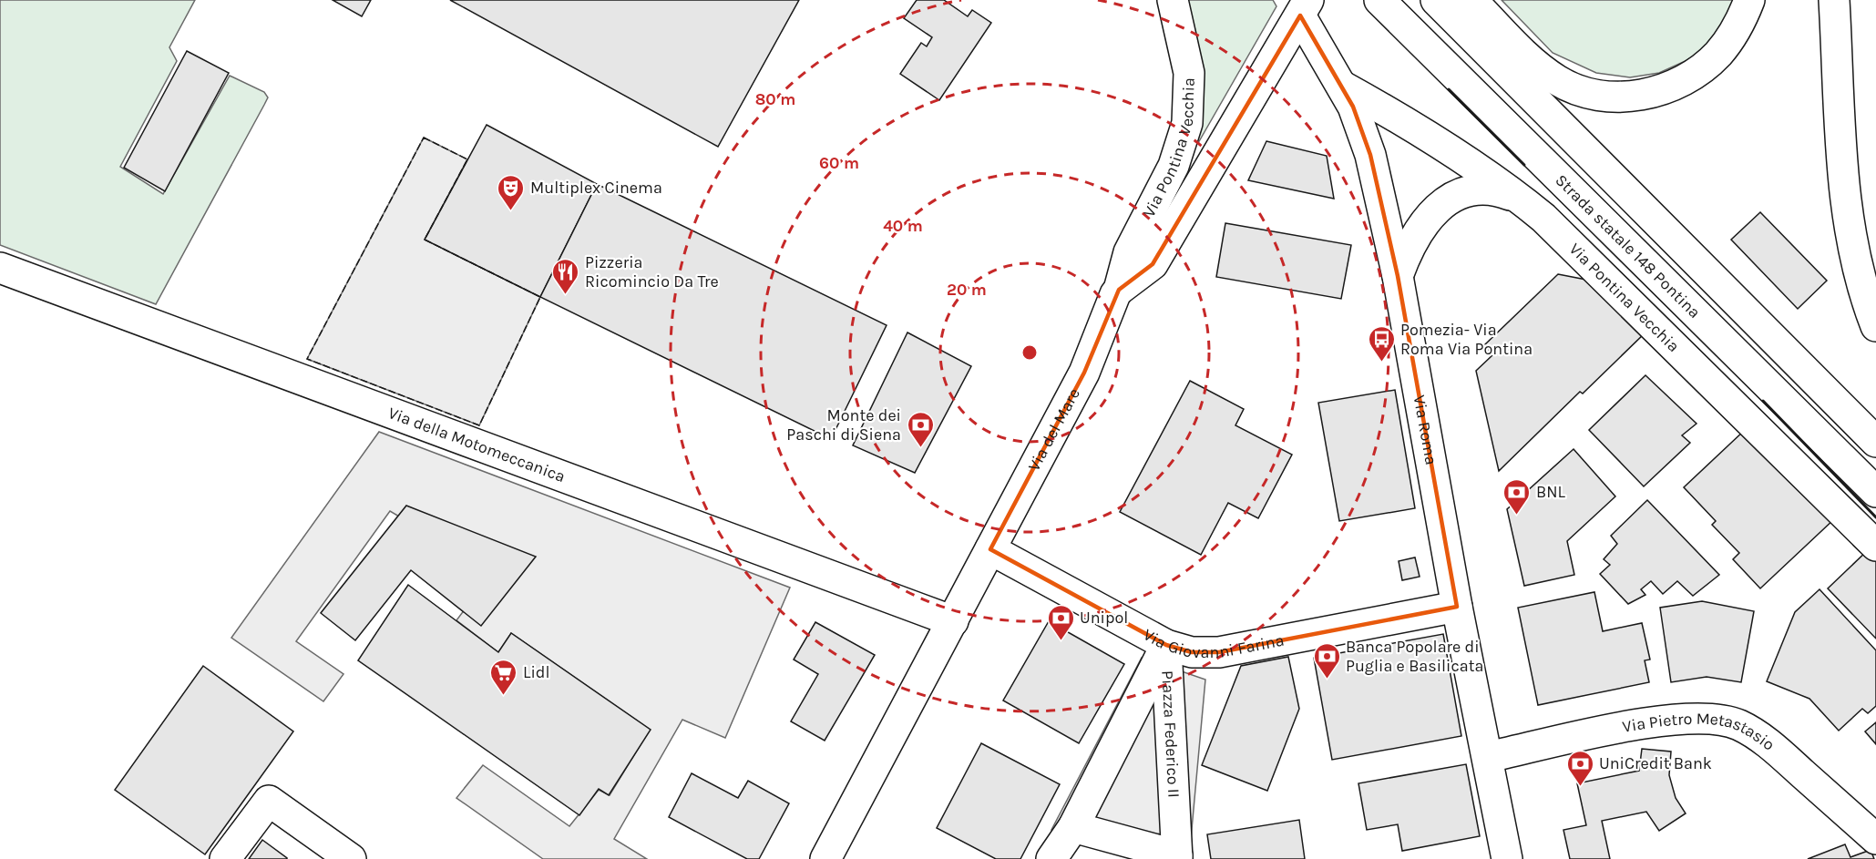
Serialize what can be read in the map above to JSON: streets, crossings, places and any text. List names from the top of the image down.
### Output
{
  "streets": {
    "main road": [
      "Via Pontina Vecchia",
      "Strada statale 148 Pontina",
      "Via del Mare",
      "Via Roma",
      "Via della Motomeccanica",
      "Via Giovanni Farina",
      "Piazza Federico II",
      "Via Pietro Metastasio"
    ]
  },
  "crossings": [
    ["Via Pontina Vecchia", "Via del Mare"],
    ["Via Pontina Vecchia", "Via Roma"],
    ["Via del Mare", "Via Roma"],
    ["Via del Mare", "Via della Motomeccanica"],
    ["Via del Mare", "Via Giovanni Farina"],
    ["Via Roma", "Via Giovanni Farina"],
    ["Via Roma", "Via Pietro Metastasio"],
    ["Via Giovanni Farina", "Piazza Federico II"]
  ],
  "places": {
    "theatre": ["Multiplex Cinema"],
    "restaurant": ["Pizzeria Ricomincio Da Tre"],
    "bus stop": ["Pomezia- Via Roma Via Pontina"],
    "bank": [
      "Monte dei Paschi di Siena",
      "BNL",
      "Unipol",
      "Banca Popolare di Puglia e Basilicata",
      "UniCredit Bank"
    ],
    "supermarket": ["Lidl"]
  },
  "rings": [
    "80 m",
    "60 m",
    "40 m",
    "20 m"
  ]
}
